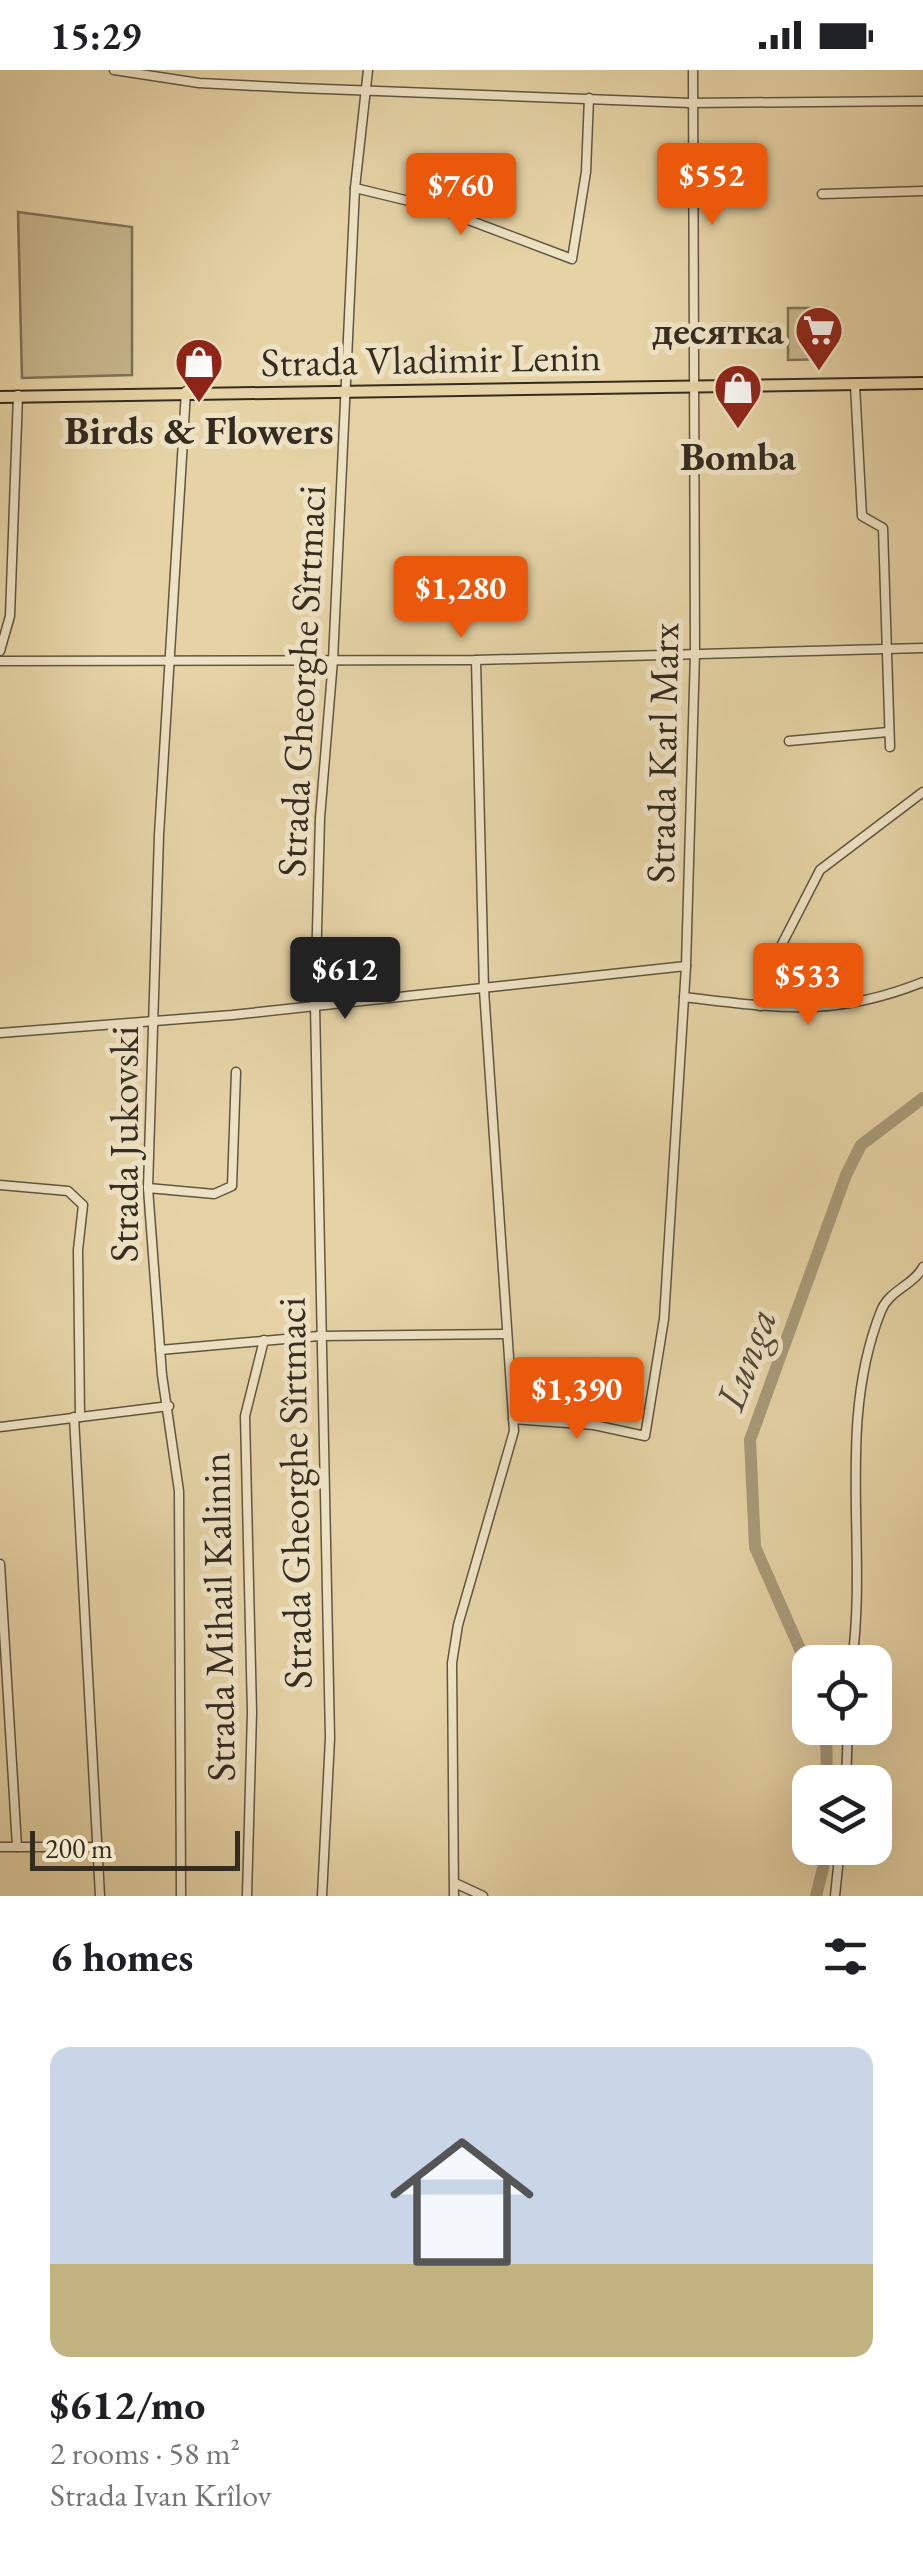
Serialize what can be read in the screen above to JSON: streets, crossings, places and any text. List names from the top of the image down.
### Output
{
  "streets": {
    "main road": ["Strada Vladimir Lenin"],
    "street": [
      "Strada Gheorghe Sîrtmaci",
      "Strada Karl Marx",
      "Strada Jukovski",
      "Strada Mihail Kalinin"
    ]
  },
  "crossings": [
    ["Strada Vladimir Lenin", "Strada Gheorghe Sîrtmaci"],
    ["Strada Vladimir Lenin", "Strada Karl Marx"],
    ["Strada Vladimir Lenin", "Strada Jukovski"]
  ],
  "water": ["Lunga"],
  "places": {
    "supermarket": ["десятка"],
    "shop": ["Birds & Flowers", "Bomba"]
  },
  "scale_bar": "200 m",
  "page": {
    "status": "15:29",
    "price": [
      "$552",
      "$760",
      "$1,280",
      "$612",
      "$533",
      "$1,390"
    ],
    "scale": "200 m",
    "heading": "6 homes",
    "list": [
      {
        "name": "$612/mo",
        "note": "2 rooms · 58 m² · Strada Ivan Krîlov"
      }
    ]
  }
}
